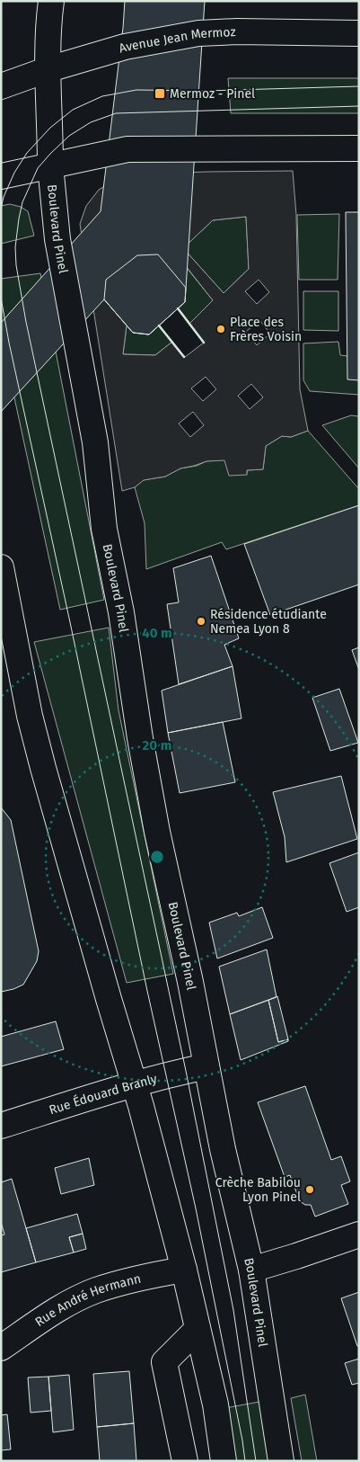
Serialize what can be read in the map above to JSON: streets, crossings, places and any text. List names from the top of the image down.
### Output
{
  "streets": {
    "street": [
      "Avenue Jean Mermoz",
      "Boulevard Pinel",
      "Rue Édouard Branly",
      "Rue André Hermann"
    ]
  },
  "crossings": [
    ["Avenue Jean Mermoz", "Boulevard Pinel"],
    ["Boulevard Pinel", "Rue Édouard Branly"]
  ],
  "places": {
    "transit": ["Mermoz - Pinel"],
    "other": ["Place des Frères Voisin", "Résidence étudiante Nemea Lyon 8", "Crèche Babilou Lyon Pinel"]
  },
  "rings": ["40 m", "20 m"]
}
